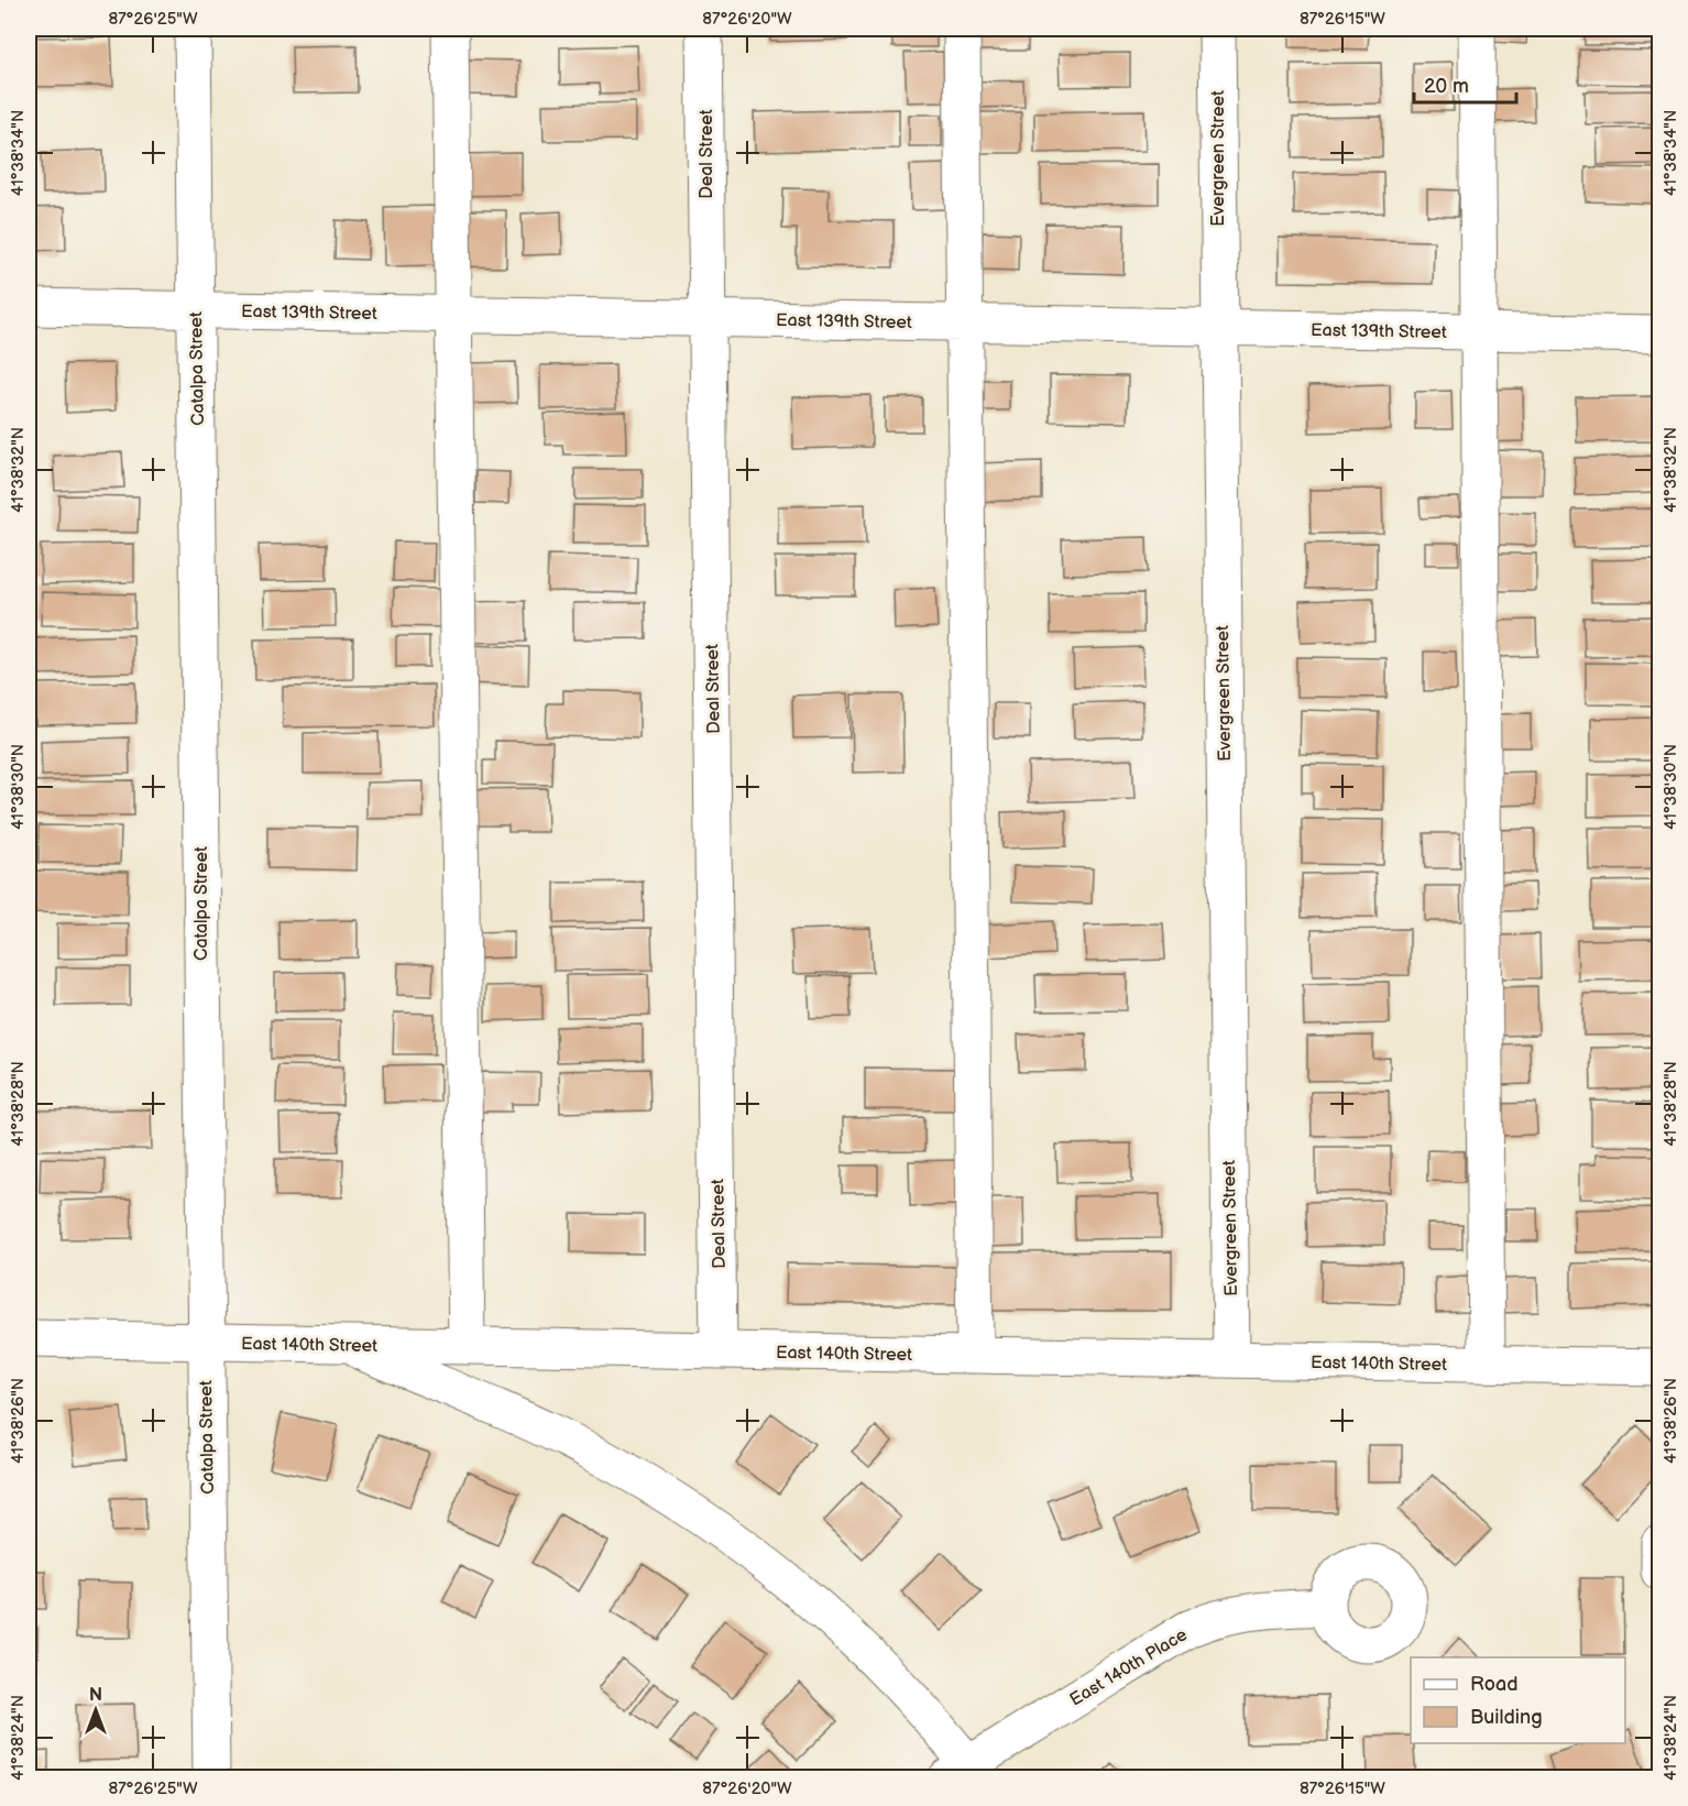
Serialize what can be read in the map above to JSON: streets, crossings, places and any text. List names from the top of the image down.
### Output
{
  "streets": {
    "street": [
      "Deal Street",
      "Evergreen Street",
      "East 139th Street",
      "Catalpa Street",
      "East 140th Street",
      "East 140th Place"
    ]
  },
  "crossings": [
    ["Deal Street", "East 139th Street"],
    ["Deal Street", "East 140th Street"],
    ["Evergreen Street", "East 139th Street"],
    ["Evergreen Street", "East 140th Street"],
    ["East 139th Street", "Catalpa Street"],
    ["Catalpa Street", "East 140th Street"]
  ],
  "legend": ["Road", "Building"],
  "scale_bar": "20 m",
  "north": "top",
  "coordinates": [
    "87°26'25\"W",
    "87°26'20\"W",
    "87°26'15\"W",
    "41°38'34\"N",
    "41°38'32\"N",
    "41°38'30\"N",
    "41°38'28\"N",
    "41°38'26\"N",
    "41°38'24\"N"
  ]
}
